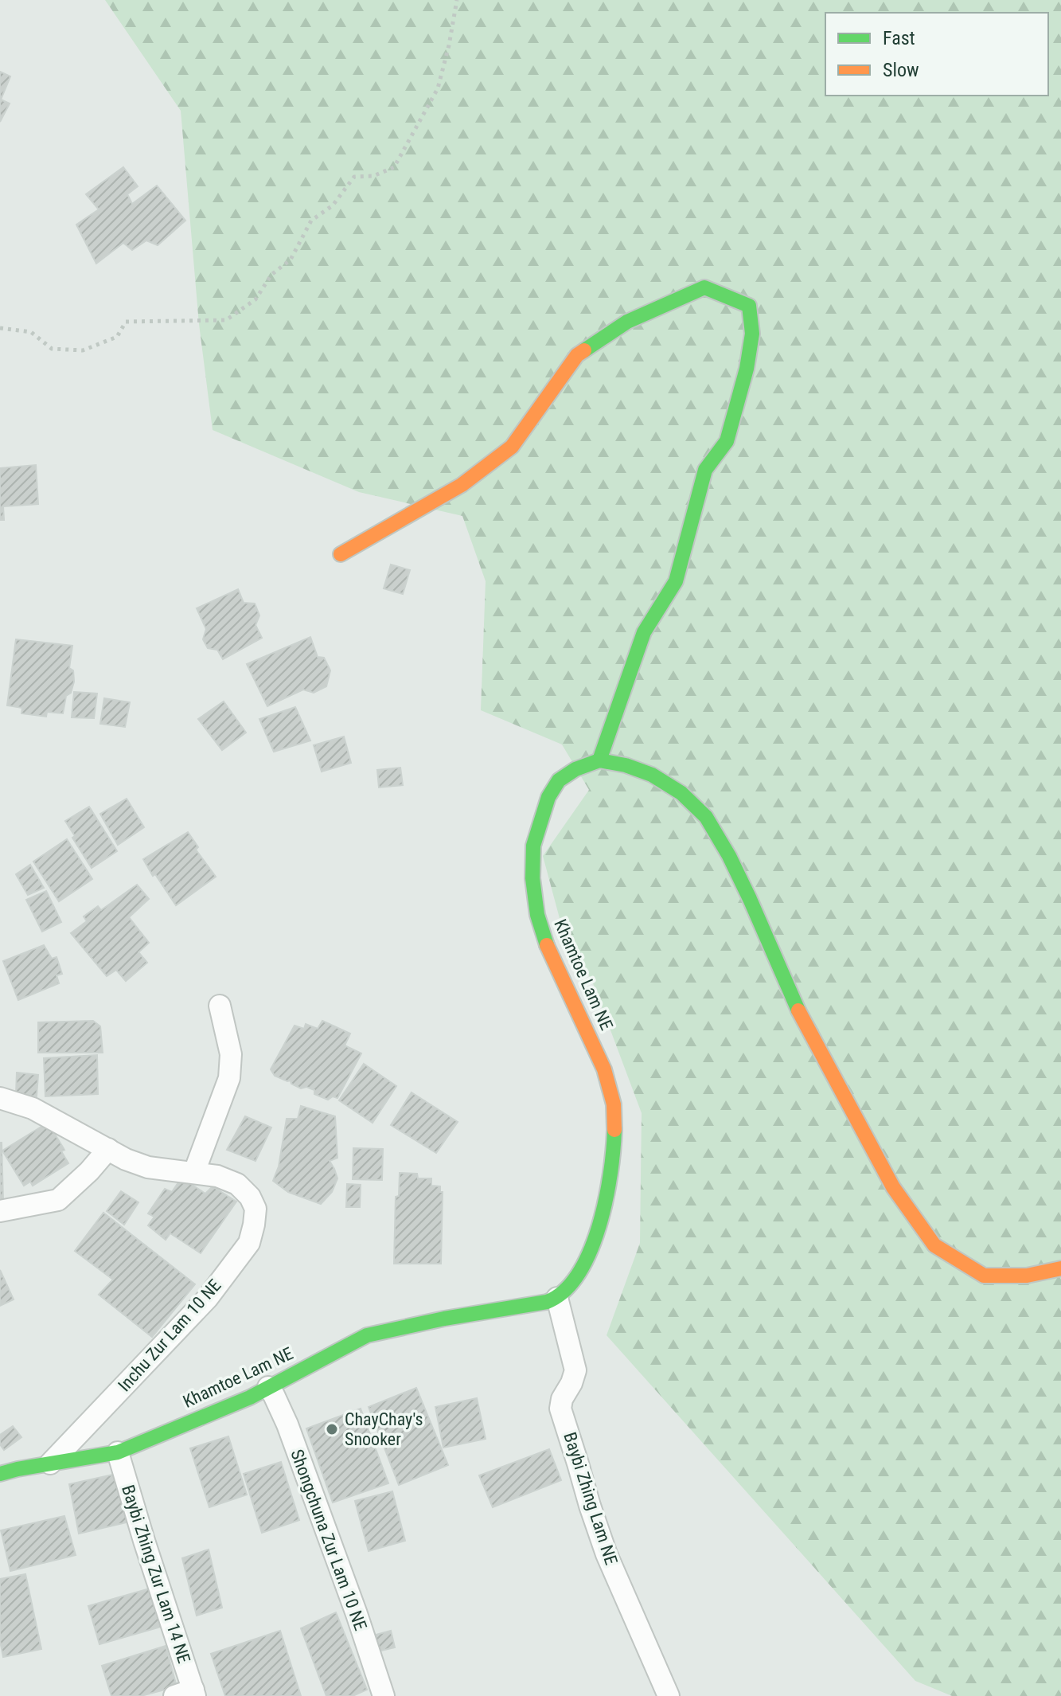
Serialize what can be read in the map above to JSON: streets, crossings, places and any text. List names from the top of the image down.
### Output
{
  "streets": {
    "main road": ["Khamtoe Lam NE"],
    "street": [
      "Inchu Zur Lam 10 NE",
      "Baybi Zhing Lam NE",
      "Shongchuna Zur Lam 10 NE",
      "Baybi Zhing Zur Lam 14 NE"
    ]
  },
  "crossings": [
    ["Khamtoe Lam NE", "Inchu Zur Lam 10 NE"],
    ["Khamtoe Lam NE", "Baybi Zhing Lam NE"],
    ["Khamtoe Lam NE", "Shongchuna Zur Lam 10 NE"],
    ["Khamtoe Lam NE", "Baybi Zhing Zur Lam 14 NE"]
  ],
  "places": ["ChayChay's Snooker"],
  "legend": ["Fast", "Slow"]
}
